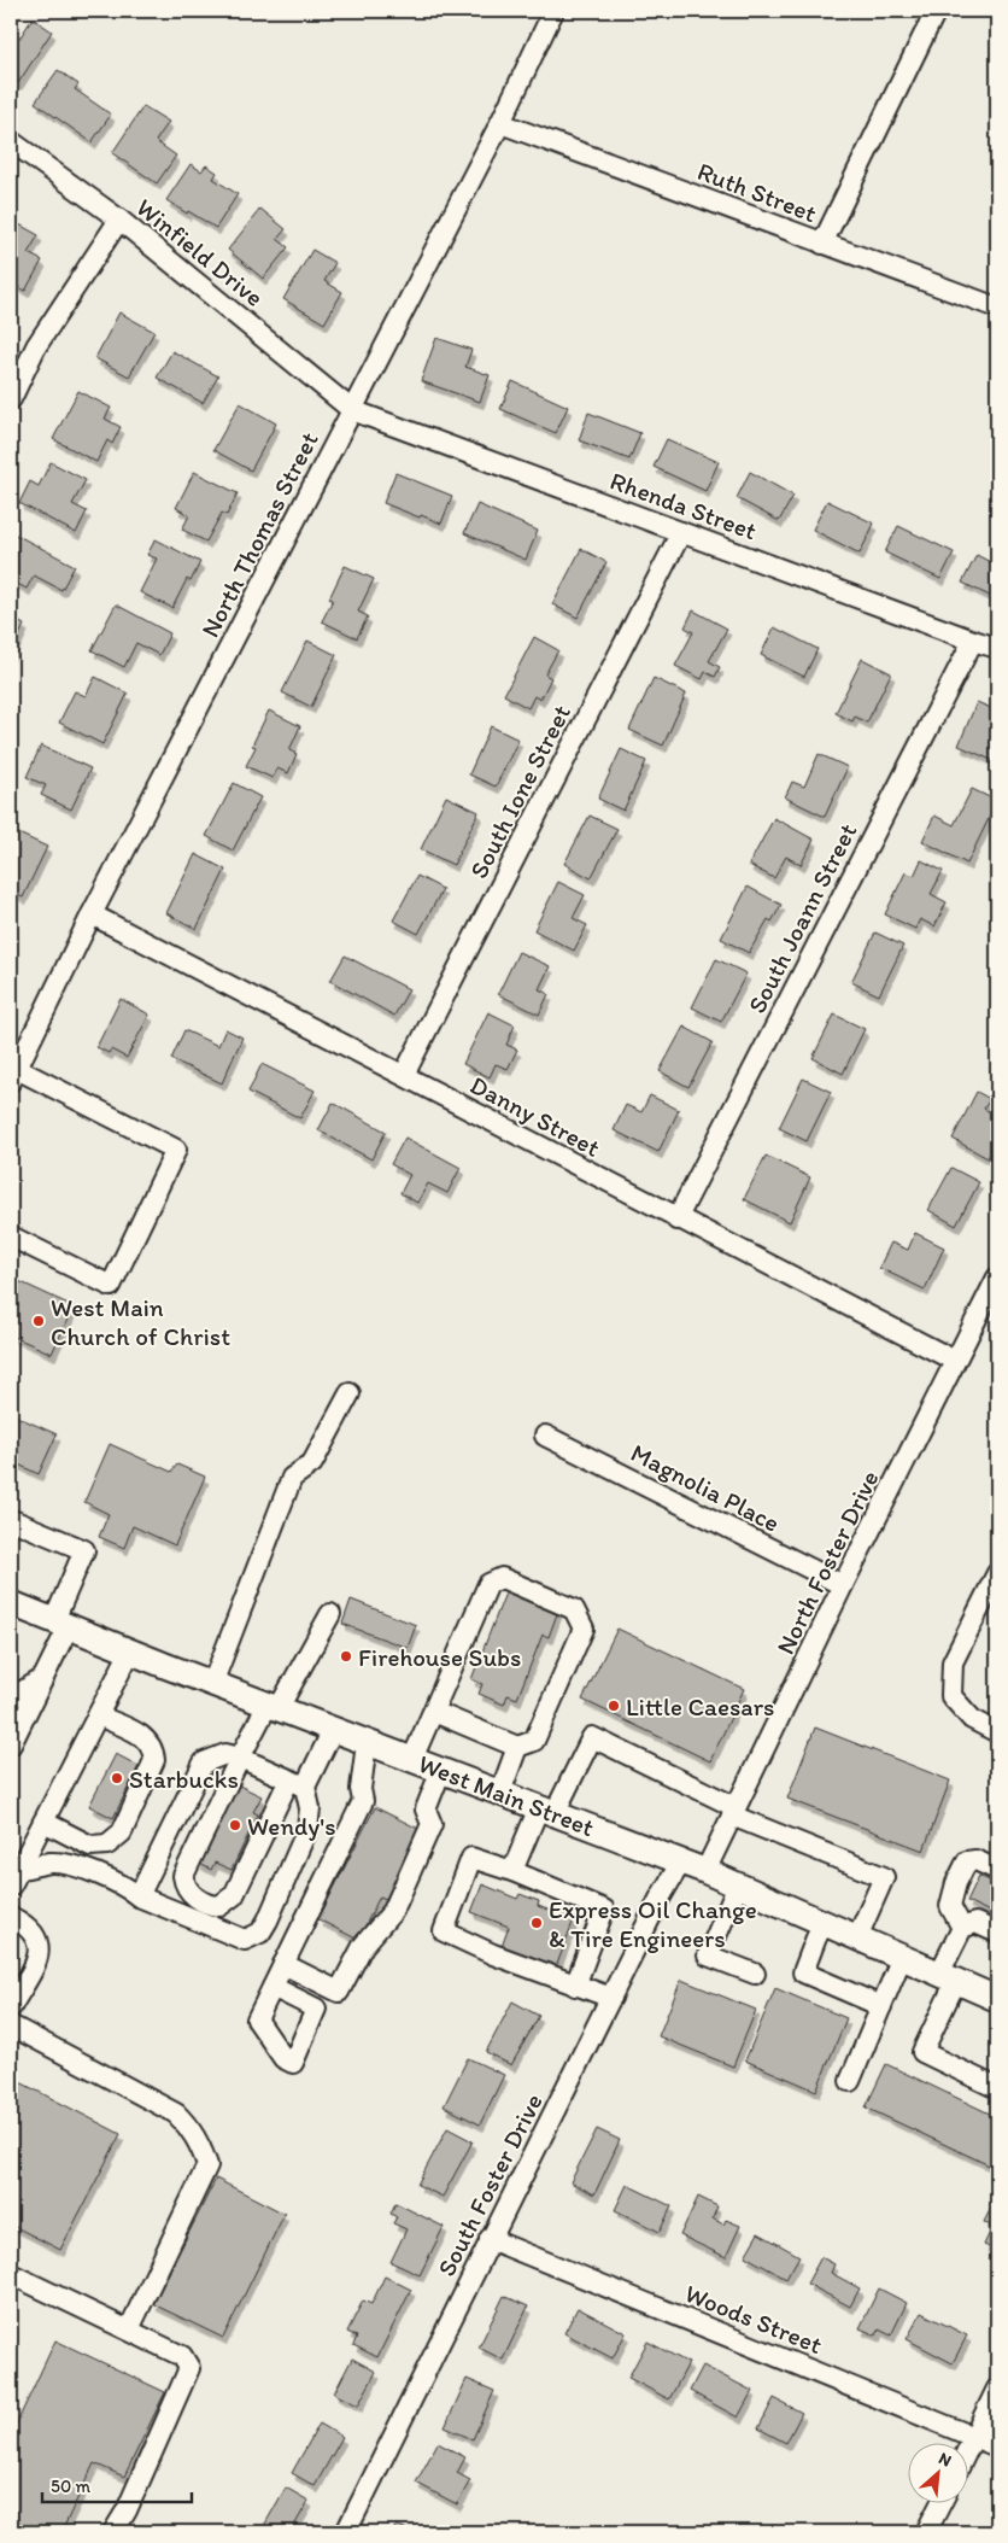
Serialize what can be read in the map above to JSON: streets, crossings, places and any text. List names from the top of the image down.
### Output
{
  "streets": {
    "main road": ["West Main Street"],
    "street": [
      "Ruth Street",
      "Winfield Drive",
      "Rhenda Street",
      "North Thomas Street",
      "South Ione Street",
      "South Joann Street",
      "Danny Street",
      "Magnolia Place",
      "North Foster Drive",
      "South Foster Drive",
      "Woods Street"
    ]
  },
  "crossings": [
    ["Ruth Street", "North Thomas Street"],
    ["Winfield Drive", "Rhenda Street"],
    ["Winfield Drive", "North Thomas Street"],
    ["Rhenda Street", "North Thomas Street"],
    ["Rhenda Street", "South Ione Street"],
    ["Rhenda Street", "South Joann Street"],
    ["North Thomas Street", "Danny Street"],
    ["South Ione Street", "Danny Street"],
    ["South Joann Street", "Danny Street"],
    ["Danny Street", "North Foster Drive"],
    ["Magnolia Place", "North Foster Drive"],
    ["North Foster Drive", "West Main Street"],
    ["West Main Street", "South Foster Drive"],
    ["South Foster Drive", "Woods Street"]
  ],
  "places": [
    "West Main Church of Christ",
    "Firehouse Subs",
    "Little Caesars",
    "Starbucks",
    "Wendy's",
    "Express Oil Change & Tire Engineers"
  ],
  "scale_bar": "50 m",
  "north": "top right"
}
